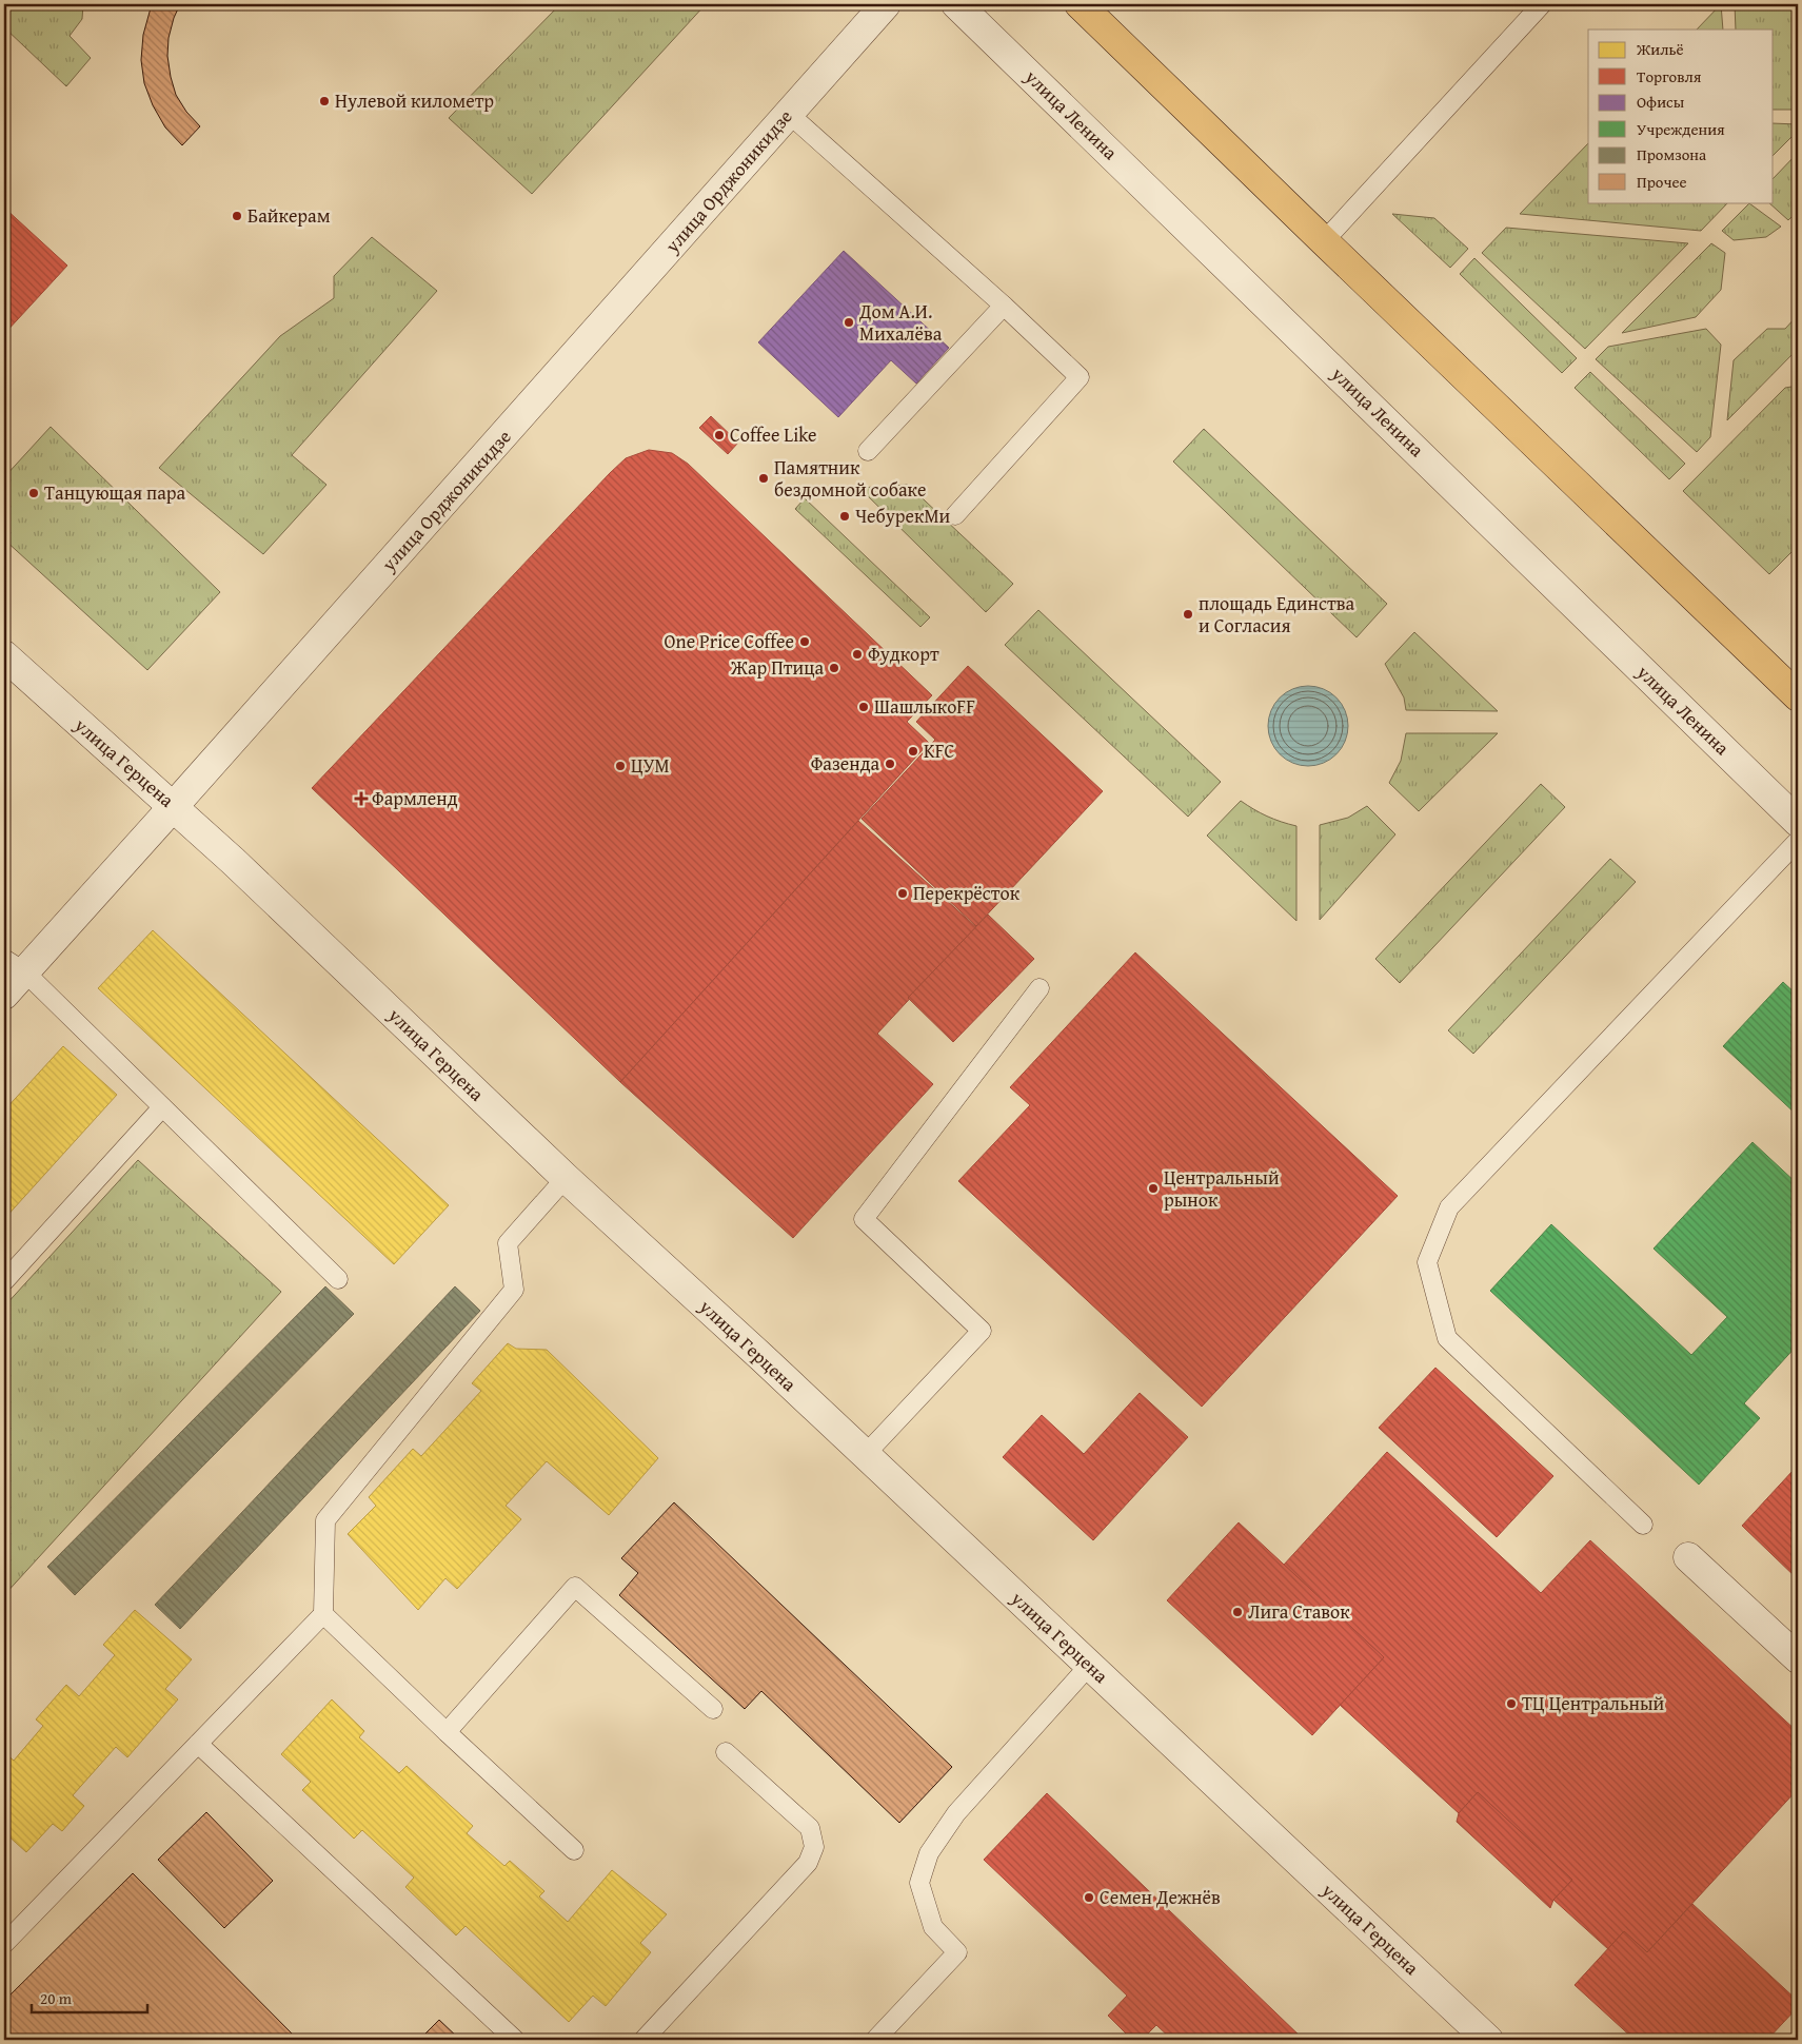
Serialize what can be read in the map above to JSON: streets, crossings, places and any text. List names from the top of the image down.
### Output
{
  "streets": {
    "street": ["улица Ленина", "улица Орджоникидзе", "улица Герцена"]
  },
  "crossings": [
    ["улица Орджоникидзе", "улица Герцена"]
  ],
  "places": {
    "other": [
      "Нулевой километр",
      "Байкерам",
      "Дом А.И. Михалёва",
      "Coffee Like",
      "Памятник бездомной собаке",
      "Танцующая пара",
      "ЧебурекМи",
      "площадь Единства и Согласия",
      "One Price Coffee",
      "Фудкорт",
      "Жар Птица",
      "ШашлыкoFF",
      "KFC",
      "Фазенда",
      "ЦУМ",
      "Перекрёсток",
      "Центральный рынок",
      "Лига Ставок",
      "ТЦ Центральный",
      "Семен Дежнёв"
    ],
    "health": ["Фармленд"]
  },
  "legend": [
    "Жильё",
    "Торговля",
    "Офисы",
    "Учреждения",
    "Промзона",
    "Прочее"
  ],
  "scale_bar": "20 m"
}
